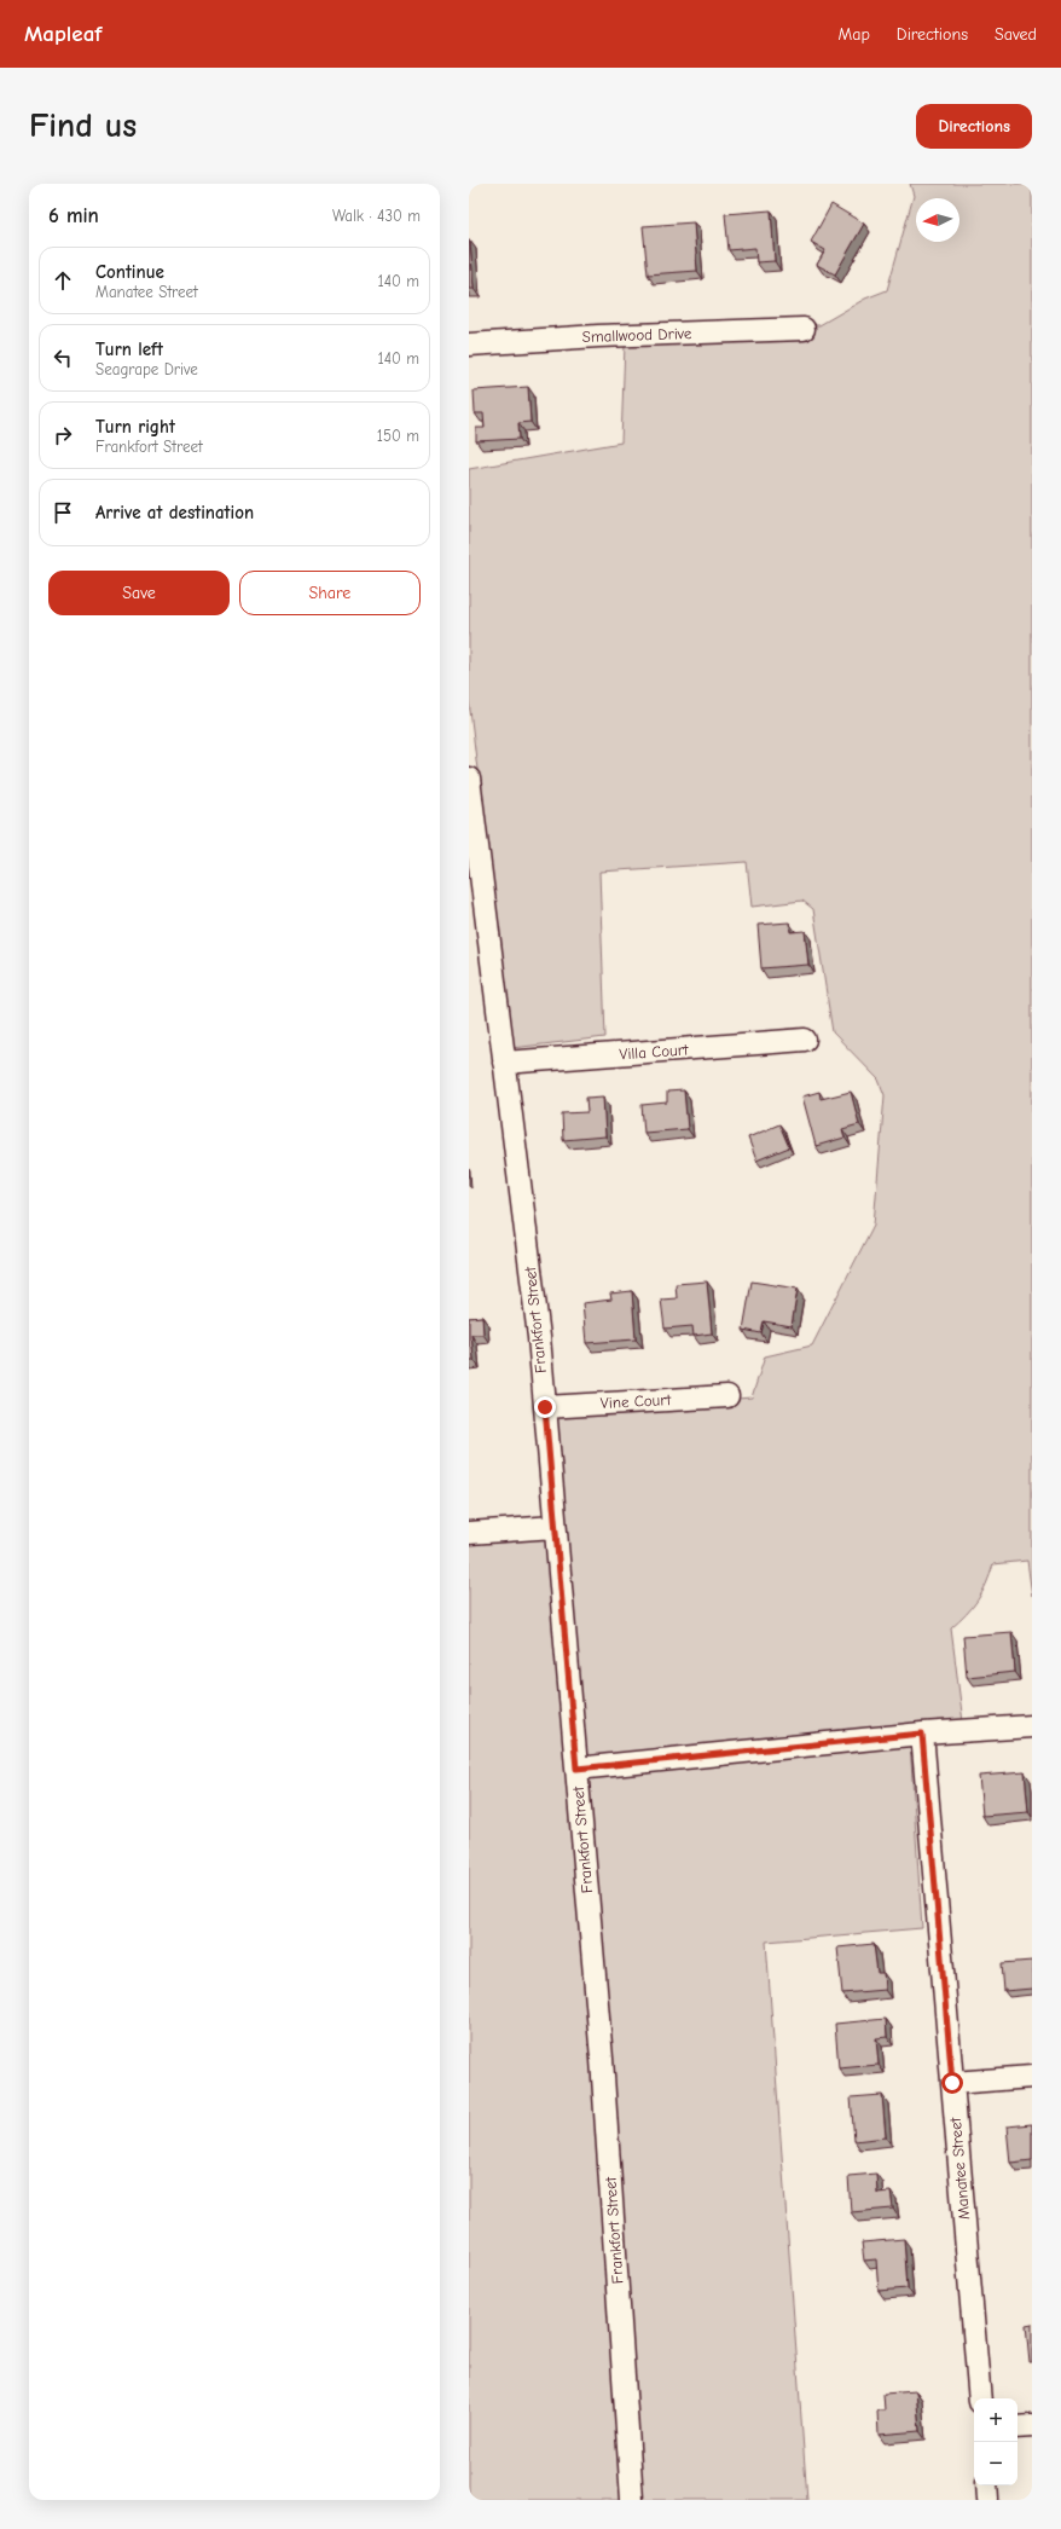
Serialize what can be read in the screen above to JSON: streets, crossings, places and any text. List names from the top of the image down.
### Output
{
  "streets": {
    "street": [
      "Smallwood Drive",
      "Villa Court",
      "Frankfort Street",
      "Vine Court",
      "Manatee Street"
    ]
  },
  "crossings": [
    ["Villa Court", "Frankfort Street"],
    ["Frankfort Street", "Vine Court"]
  ],
  "north": "left",
  "page": {
    "header": "Mapleaf",
    "nav": ["Map", "Directions", "Saved"],
    "buttons": [
      "Directions",
      ["Save", "Share"]
    ],
    "title": "Find us",
    "heading": ["6 min", "Walk · 430 m"],
    "list": [
      ["Continue", "Manatee Street", "140 m"],
      ["Turn left", "Seagrape Drive", "140 m"],
      ["Turn right", "Frankfort Street", "150 m"],
      "Arrive at destination"
    ],
    "map_buttons": ["+", "−"]
  }
}
